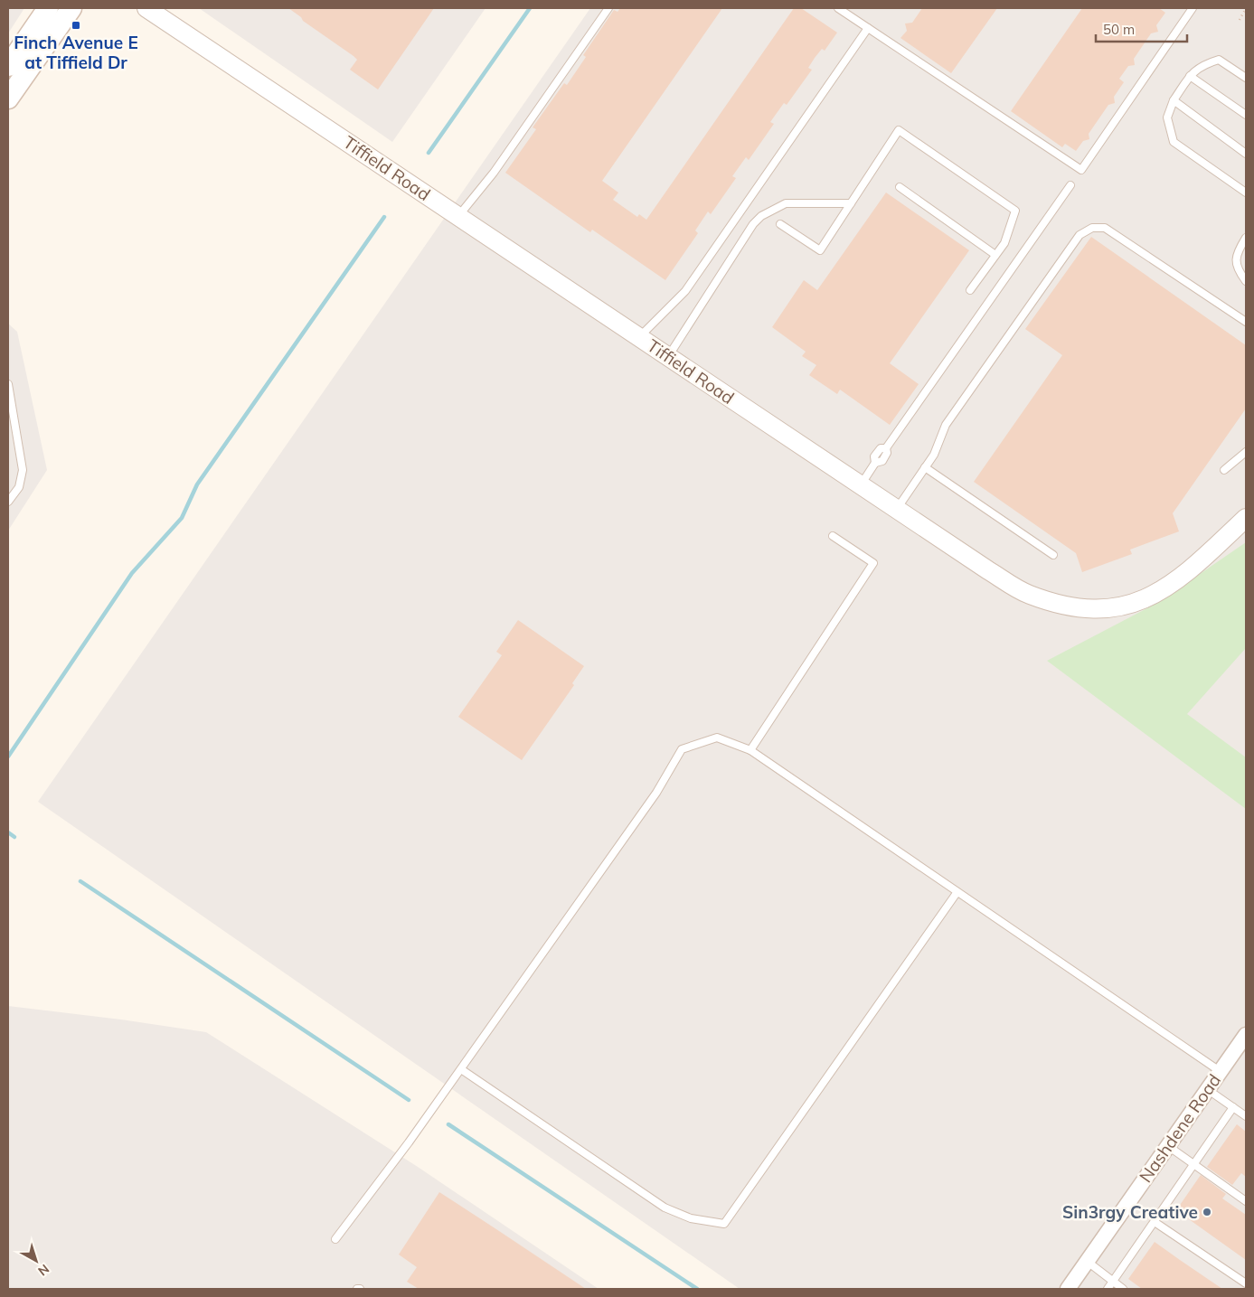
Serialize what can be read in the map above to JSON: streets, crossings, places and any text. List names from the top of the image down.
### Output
{
  "streets": {
    "street": ["Tiffield Road", "Nashdene Road"]
  },
  "places": {
    "transit": ["Finch Avenue E at Tiffield Dr"],
    "other": ["Sin3rgy Creative"]
  },
  "scale_bar": "50 m",
  "north": "bottom right"
}
